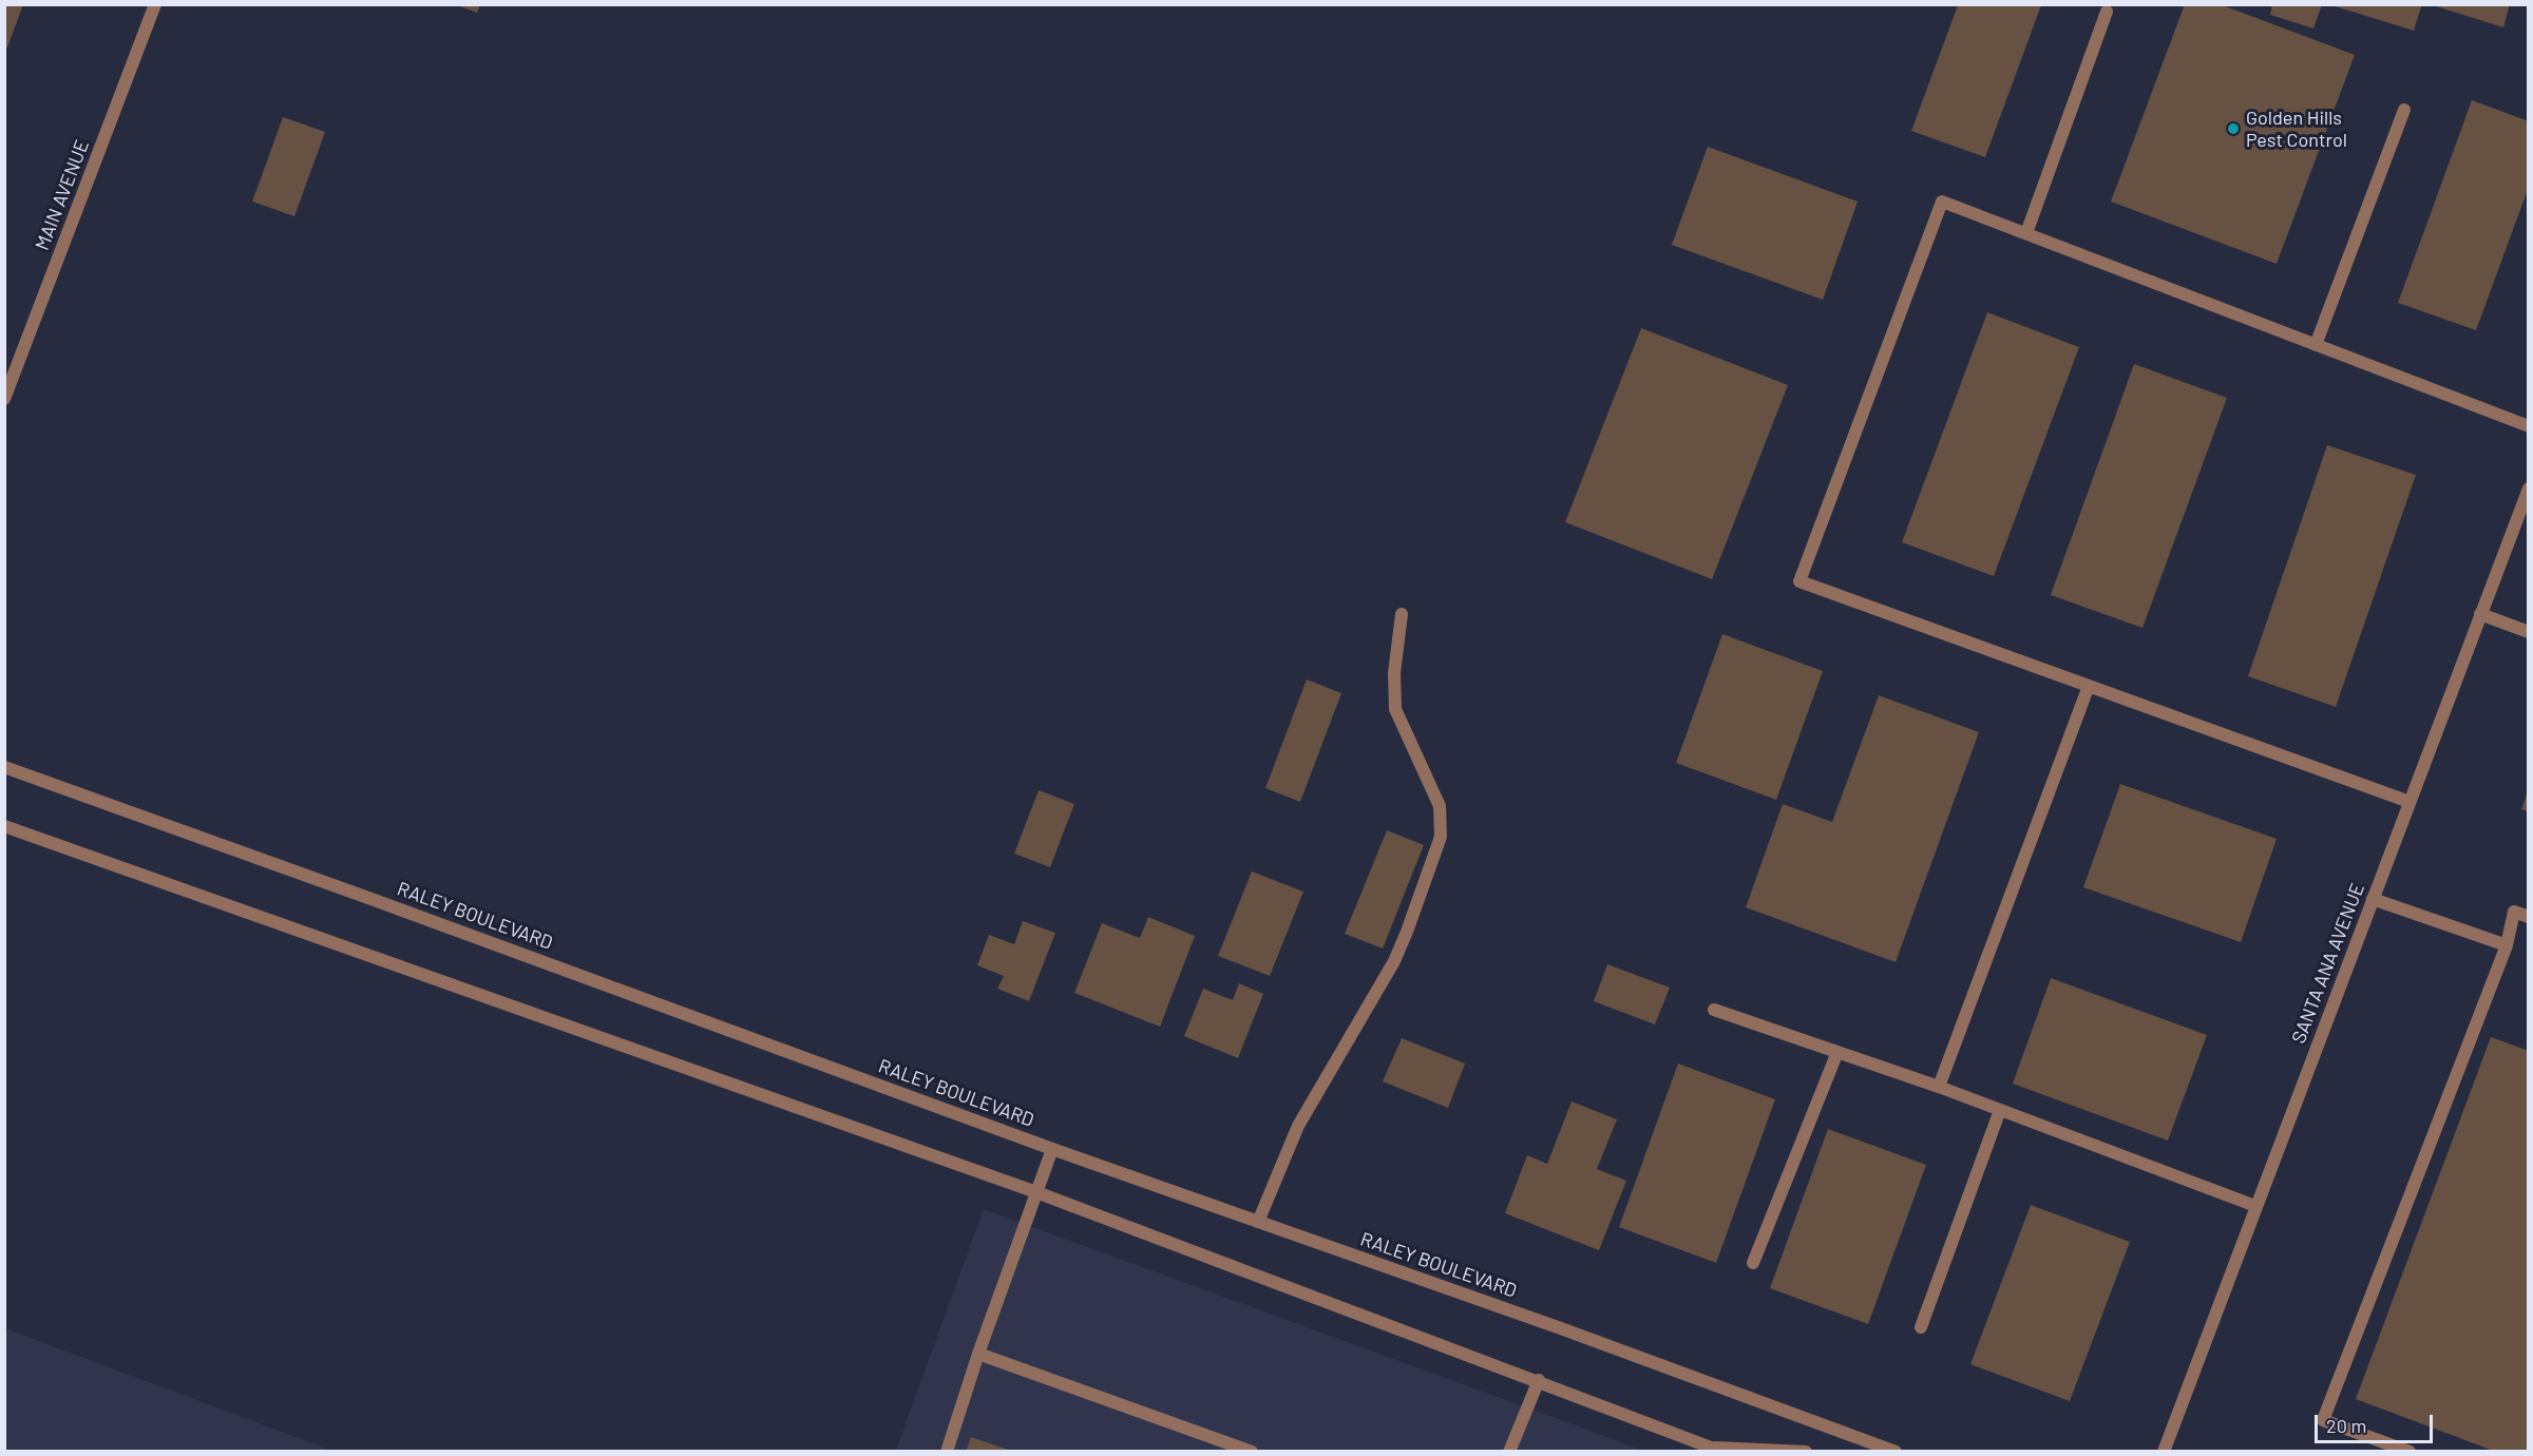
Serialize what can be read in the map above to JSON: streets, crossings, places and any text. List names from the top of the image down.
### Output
{
  "streets": {
    "street": ["MAIN AVENUE", "RALEY BOULEVARD", "SANTA ANA AVENUE"]
  },
  "places": ["Golden Hills Pest Control"],
  "scale_bar": "20 m"
}
